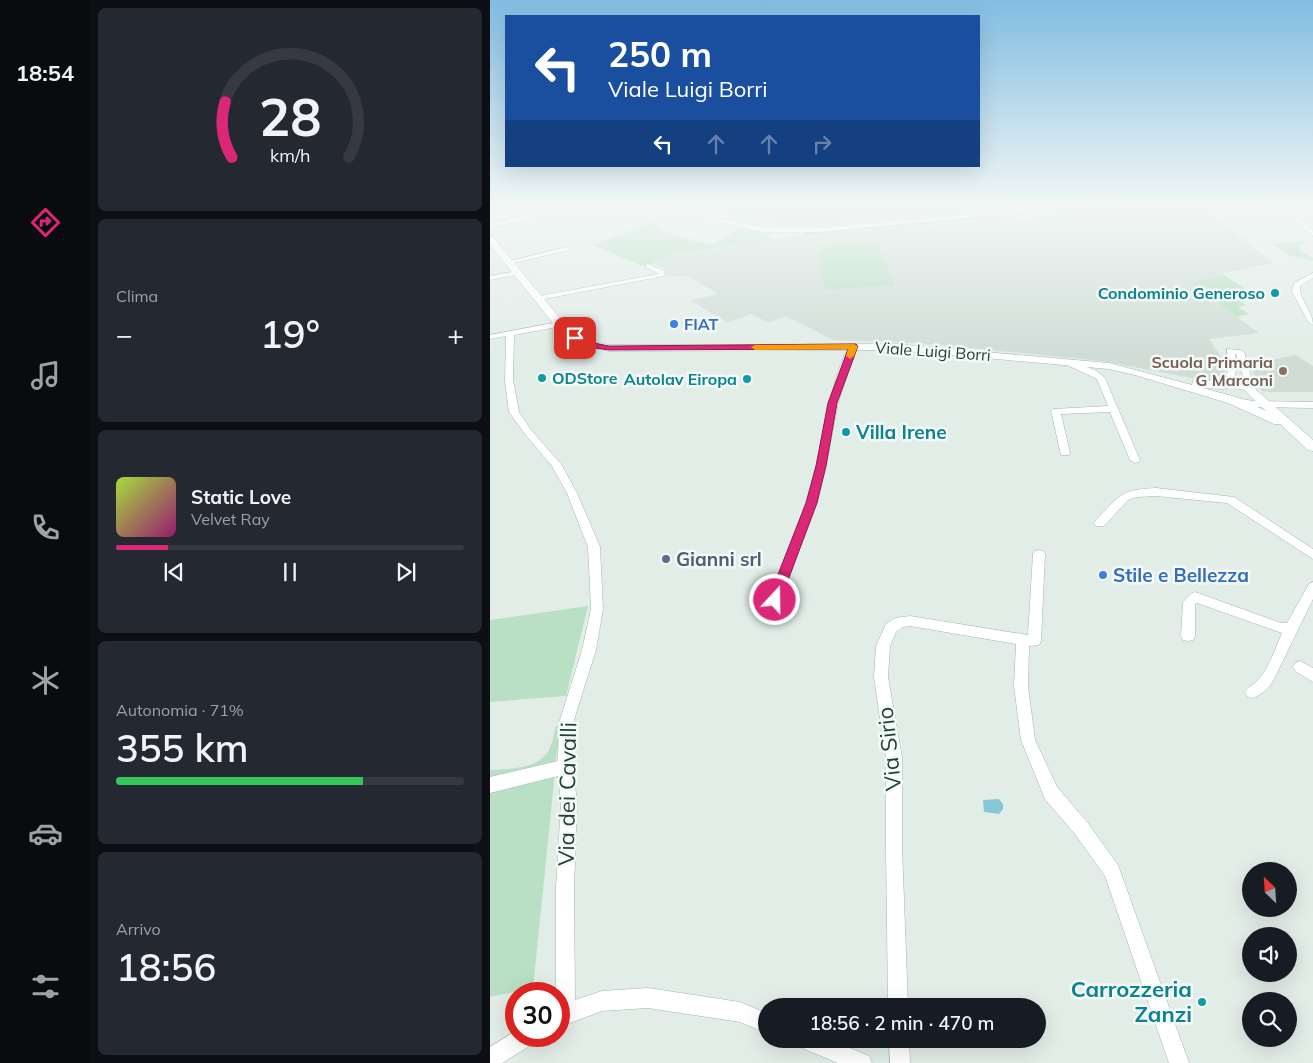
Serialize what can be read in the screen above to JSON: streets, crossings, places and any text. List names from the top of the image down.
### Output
{
  "streets": {
    "main road": ["Viale Luigi Borri"],
    "street": ["Via Sirio", "Via dei Cavalli"]
  },
  "places": [
    "Condominio Generoso",
    "FIAT",
    "Scuola Primaria G Marconi",
    "ODStore",
    "Autolav Eiropa",
    "Villa Irene",
    "Gianni srl",
    "Stile e Bellezza",
    "Carrozzeria Zanzi"
  ],
  "north": "top left",
  "page": {
    "tabs": "18:54",
    "turn": ["250 m", "Viale Luigi Borri"],
    "tile": [
      "Clima",
      ["Autonomia · 71%", "355 km"],
      ["Arrivo", "18:56"]
    ],
    "heat": ["−", "19°", "+"],
    "song": ["Static Love", "Velvet Ray"],
    "limit": "30",
    "trip": "18:56 · 2 min · 470 m",
    "gauge": ["28", "km/h"]
  }
}
